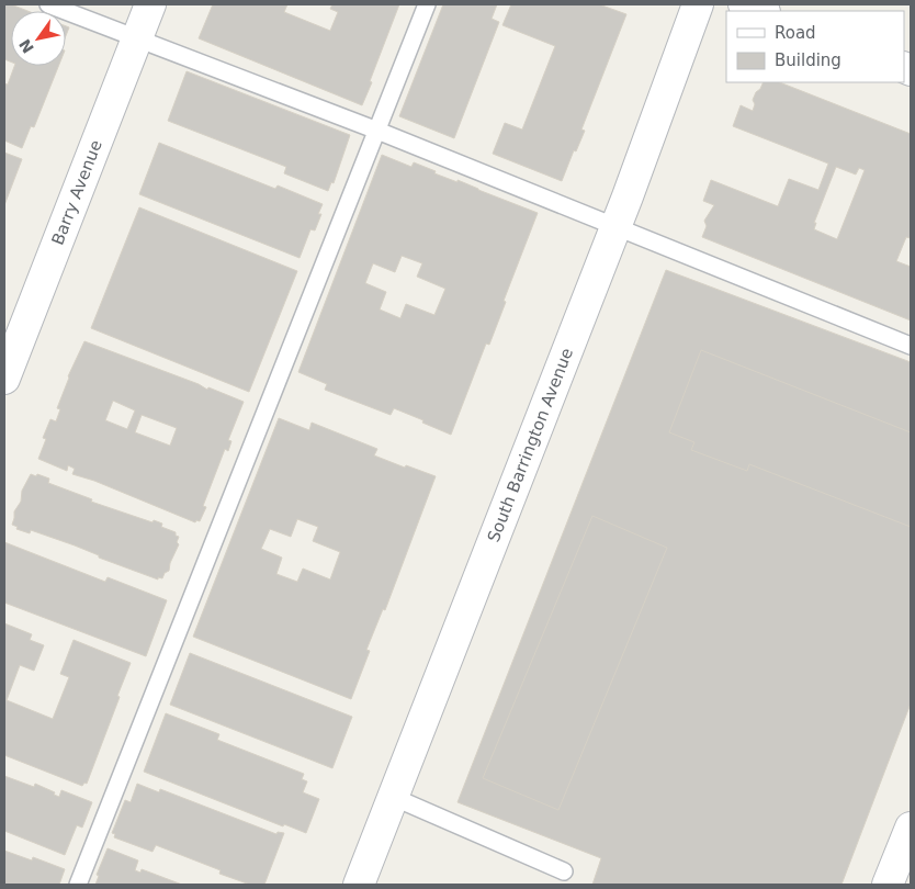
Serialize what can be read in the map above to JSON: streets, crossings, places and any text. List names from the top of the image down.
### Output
{
  "streets": {
    "street": ["Barry Avenue", "South Barrington Avenue"]
  },
  "legend": ["Road", "Building"],
  "north": "bottom left"
}
